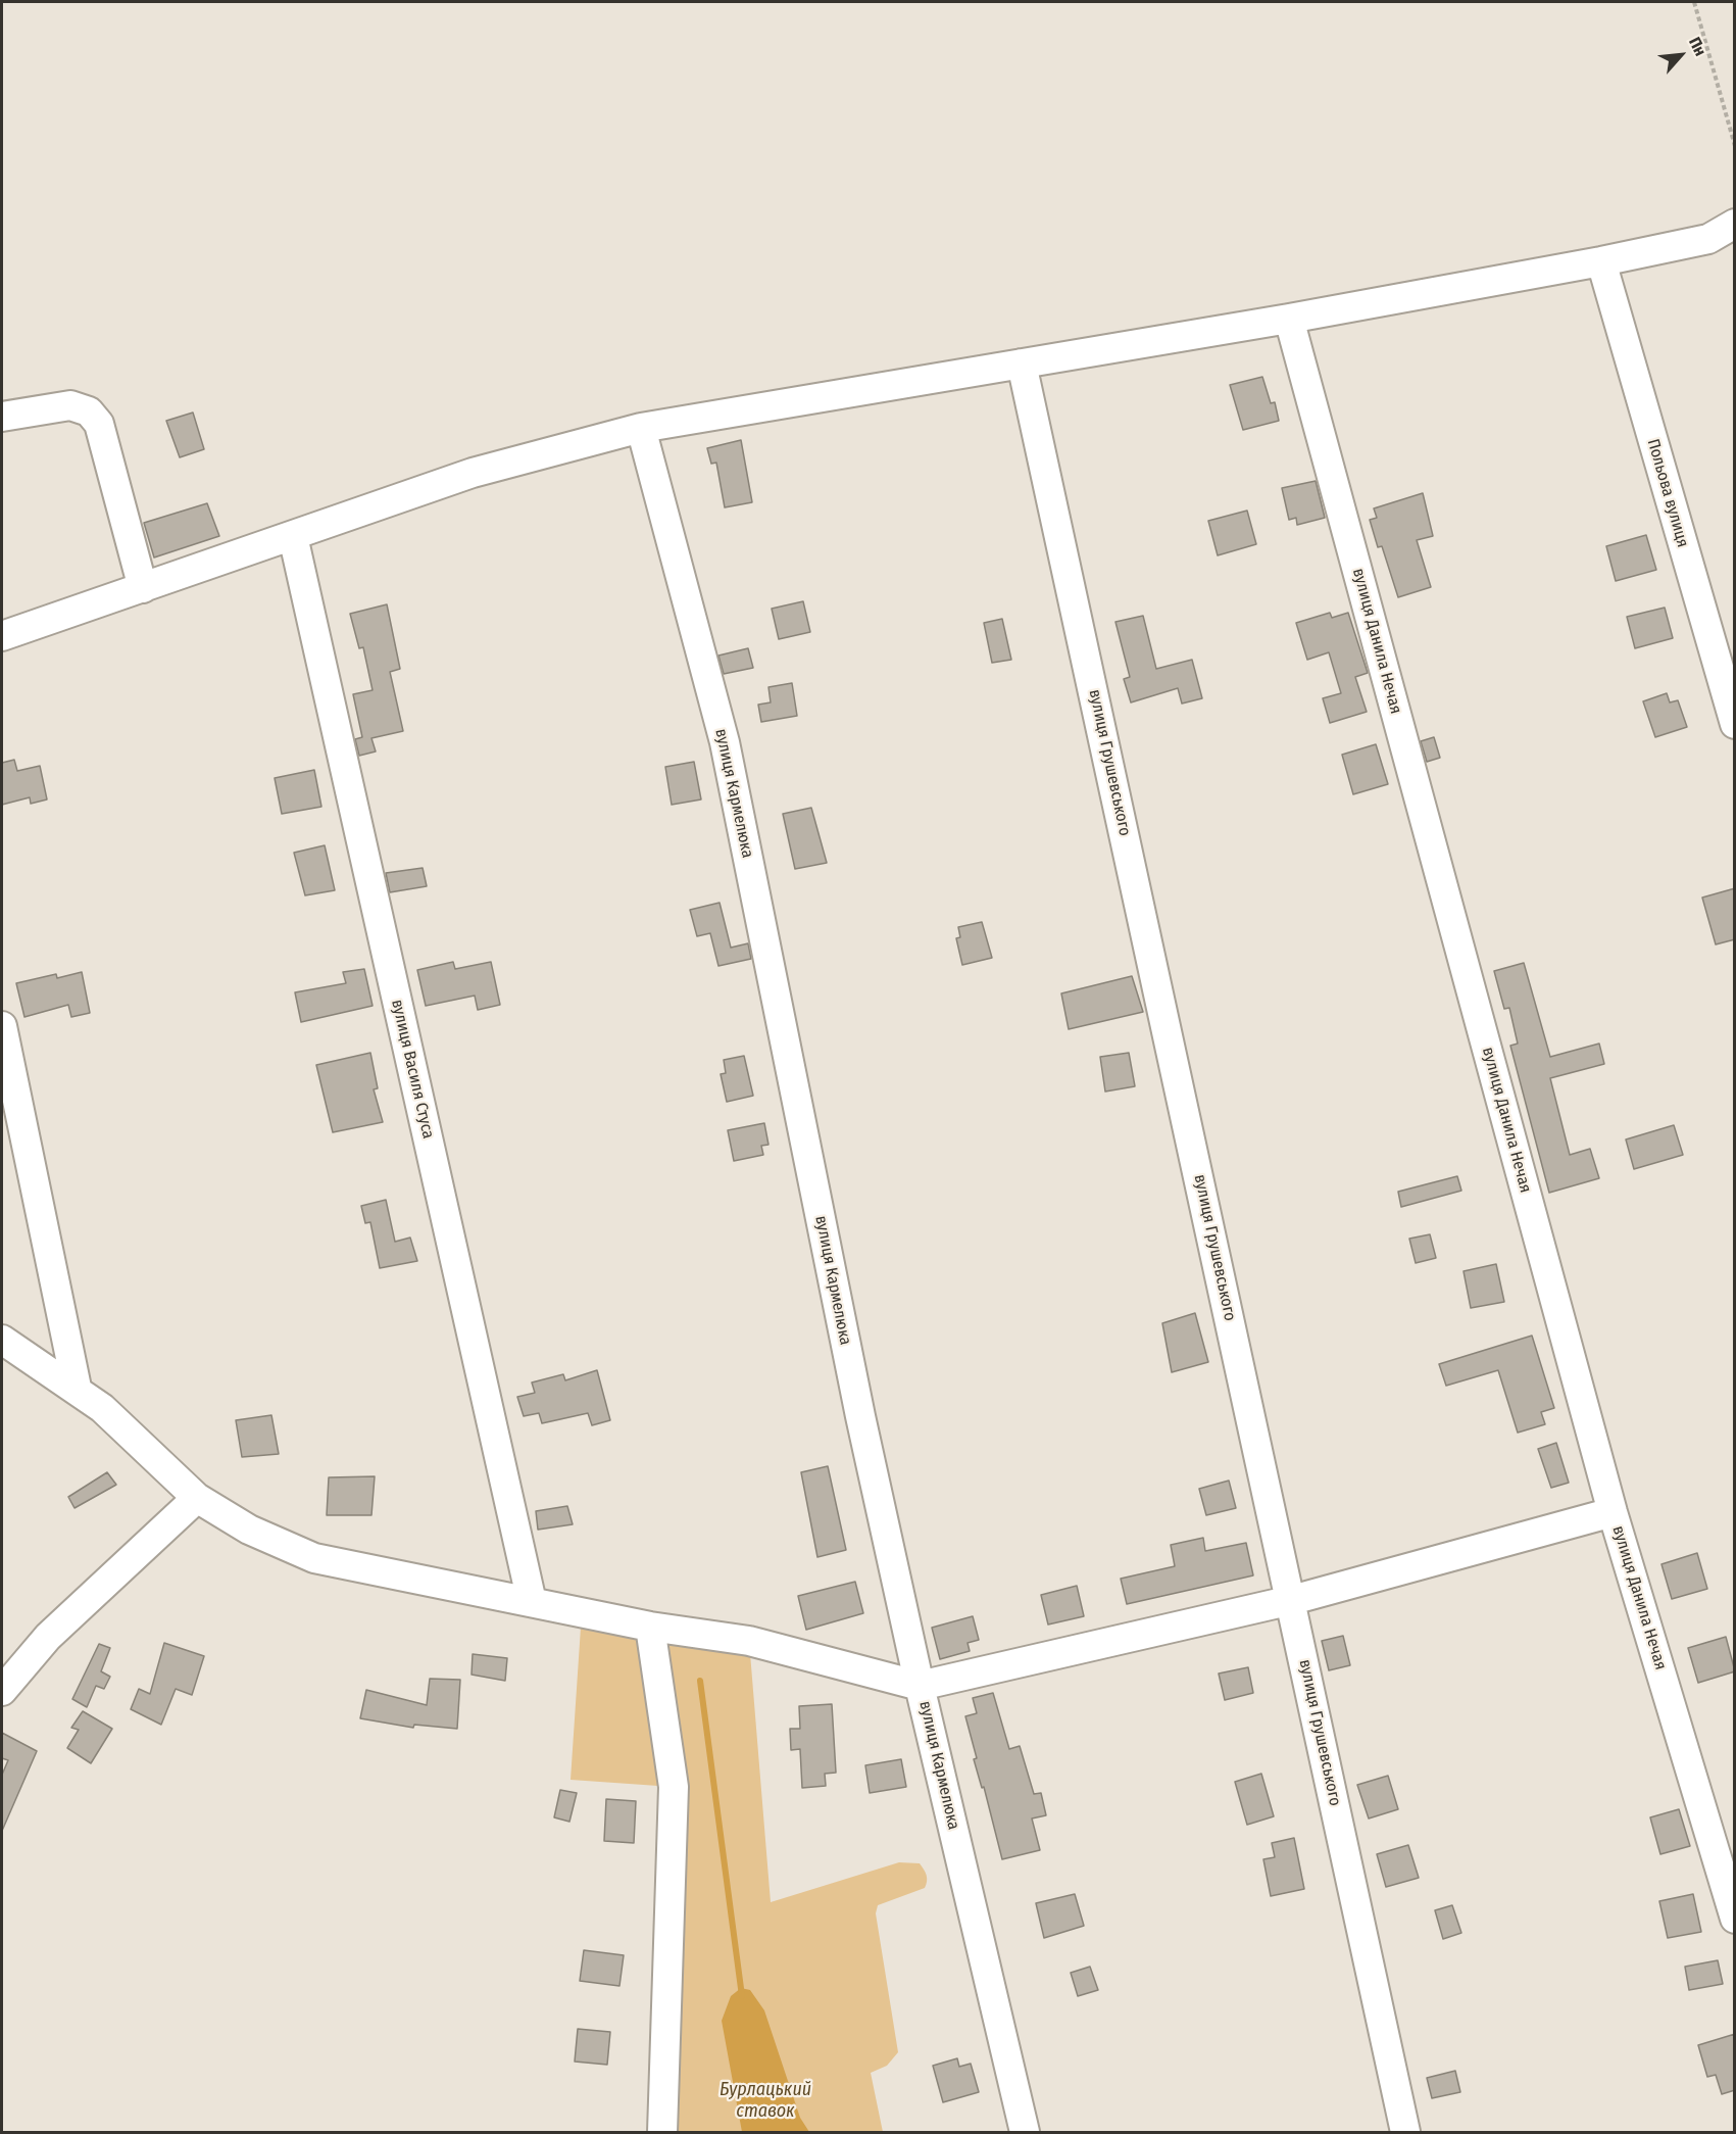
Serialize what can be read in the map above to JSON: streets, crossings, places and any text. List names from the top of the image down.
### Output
{
  "streets": {
    "street": [
      "Польова вулиця",
      "вулиця Данила Нечая",
      "вулиця Грушевського",
      "вулиця Кармелюка",
      "вулиця Василя Стуса"
    ]
  },
  "water": ["Бурлацький ставок"],
  "north": "top right"
}
